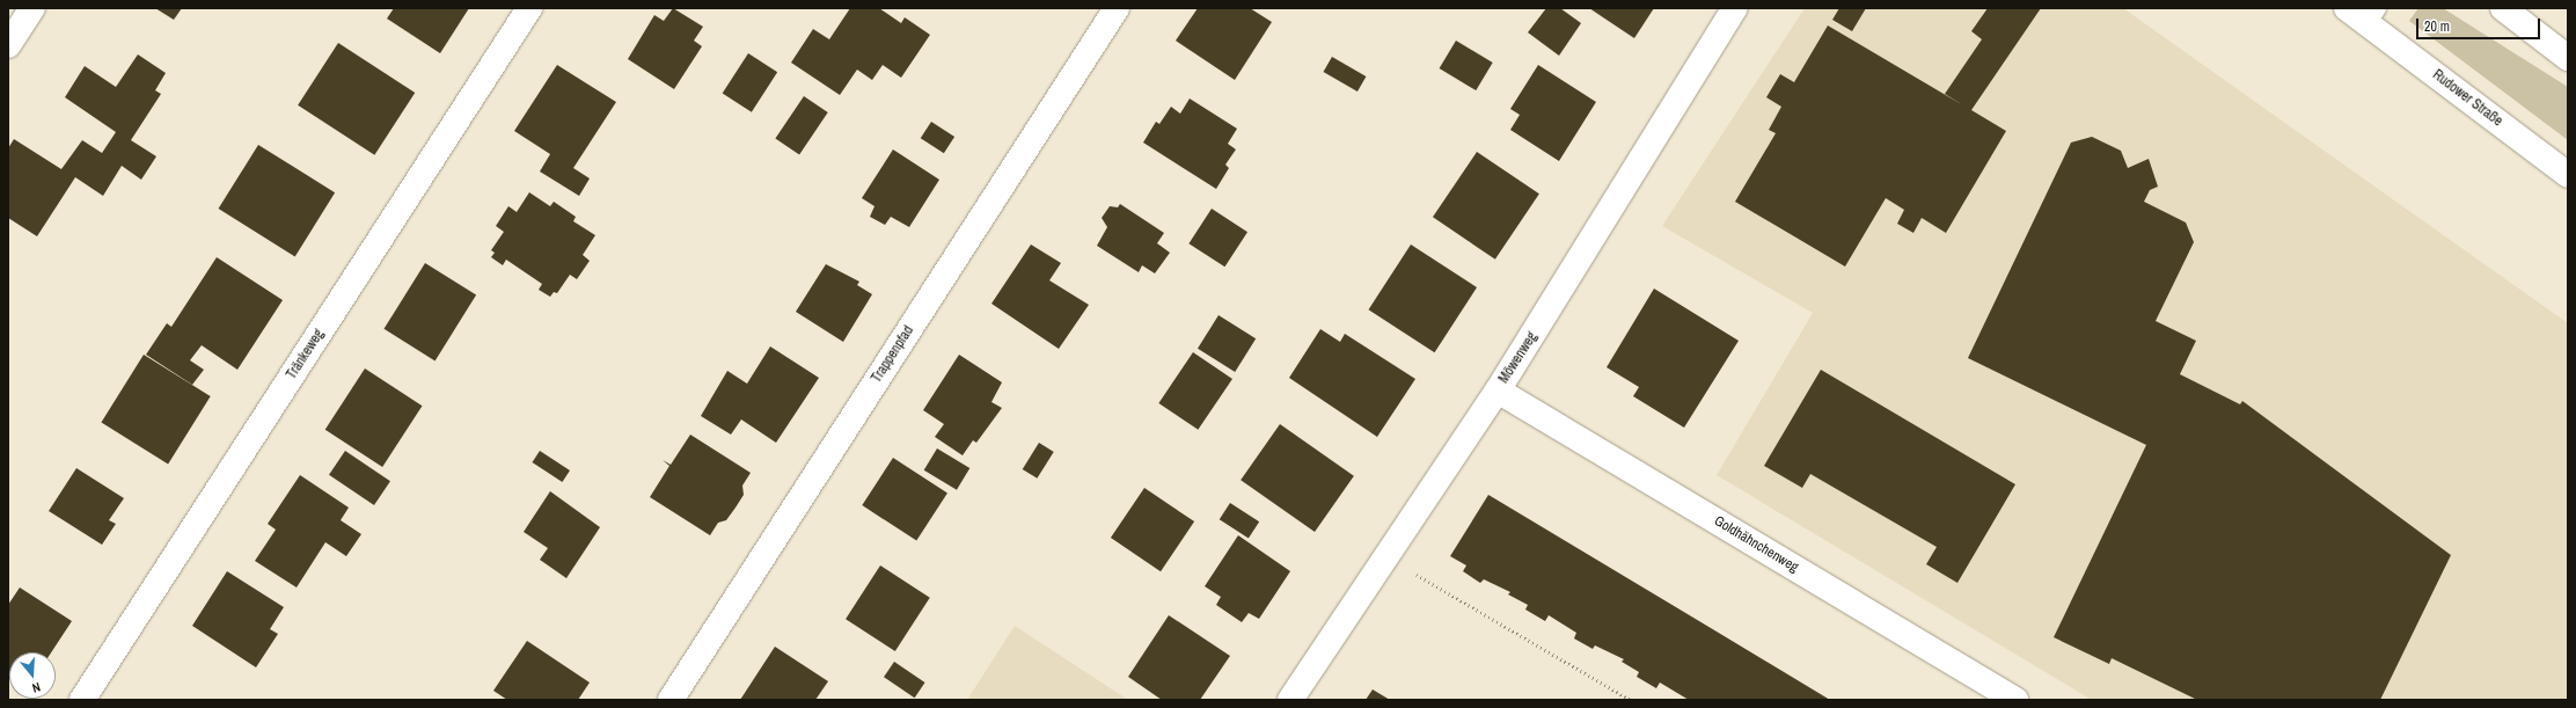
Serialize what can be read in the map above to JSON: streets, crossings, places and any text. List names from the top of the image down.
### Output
{
  "streets": {
    "street": [
      "Rudower Straße",
      "Tränkeweg",
      "Trappenpfad",
      "Möwenweg",
      "Goldhähnchenweg"
    ]
  },
  "crossings": [
    ["Möwenweg", "Goldhähnchenweg"]
  ],
  "scale_bar": "20 m",
  "north": "bottom"
}
